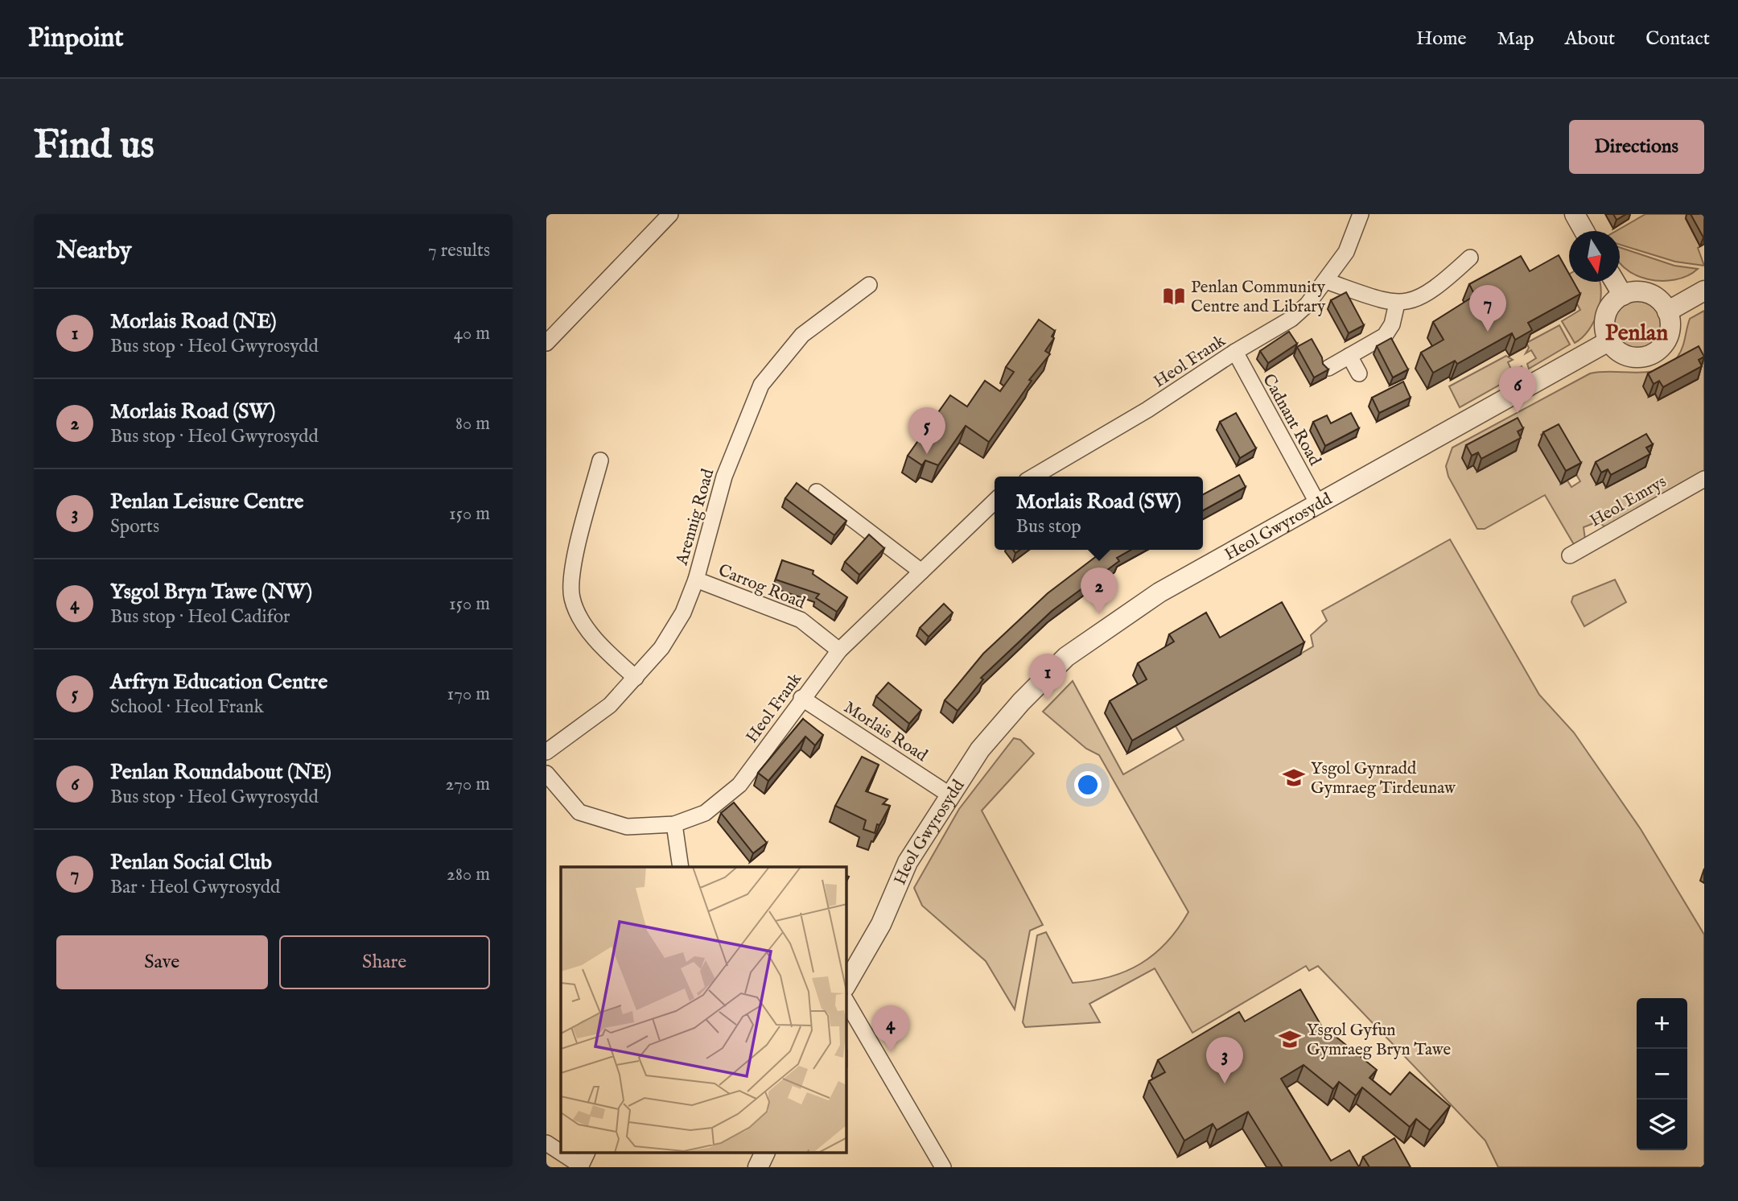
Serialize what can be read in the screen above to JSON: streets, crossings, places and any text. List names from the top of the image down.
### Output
{
  "streets": {
    "street": [
      "Heol Frank",
      "Cadnant Road",
      "Heol Emrys",
      "Arennig Road",
      "Heol Gwyrosydd",
      "Carrog Road",
      "Morlais Road"
    ]
  },
  "crossings": [
    ["Heol Frank", "Cadnant Road"],
    ["Heol Frank", "Carrog Road"],
    ["Heol Frank", "Morlais Road"],
    ["Cadnant Road", "Heol Gwyrosydd"],
    ["Arennig Road", "Carrog Road"],
    ["Heol Gwyrosydd", "Morlais Road"]
  ],
  "districts": ["Penlan"],
  "places": {
    "library": ["Penlan Community Centre and Library"],
    "school or university": ["Ysgol Gynradd Gymraeg Tirdeunaw", "Ysgol Gyfun Gymraeg Bryn Tawe"]
  },
  "north": "bottom",
  "page": {
    "header": "Pinpoint",
    "nav": [
      "Home",
      "Map",
      "About",
      "Contact"
    ],
    "buttons": [
      "Directions",
      ["Save", "Share"]
    ],
    "title": "Find us",
    "heading": ["Nearby", "7 results"],
    "pins": [
      "7",
      "6",
      "5",
      "2",
      "1",
      "4",
      "3"
    ],
    "list": [
      {
        "mark": "1",
        "name": "Morlais Road (NE)",
        "note": "Bus stop · Heol Gwyrosydd",
        "value": "40 m"
      },
      {
        "mark": "2",
        "name": "Morlais Road (SW)",
        "note": "Bus stop · Heol Gwyrosydd",
        "value": "80 m"
      },
      {
        "mark": "3",
        "name": "Penlan Leisure Centre",
        "note": "Sports",
        "value": "150 m"
      },
      {
        "mark": "4",
        "name": "Ysgol Bryn Tawe (NW)",
        "note": "Bus stop · Heol Cadifor",
        "value": "150 m"
      },
      {
        "mark": "5",
        "name": "Arfryn Education Centre",
        "note": "School · Heol Frank",
        "value": "170 m"
      },
      {
        "mark": "6",
        "name": "Penlan Roundabout (NE)",
        "note": "Bus stop · Heol Gwyrosydd",
        "value": "270 m"
      },
      {
        "mark": "7",
        "name": "Penlan Social Club",
        "note": "Bar · Heol Gwyrosydd",
        "value": "280 m"
      }
    ],
    "popup": ["Morlais Road (SW)", "Bus stop"],
    "map_buttons": ["+", "−"]
  }
}
